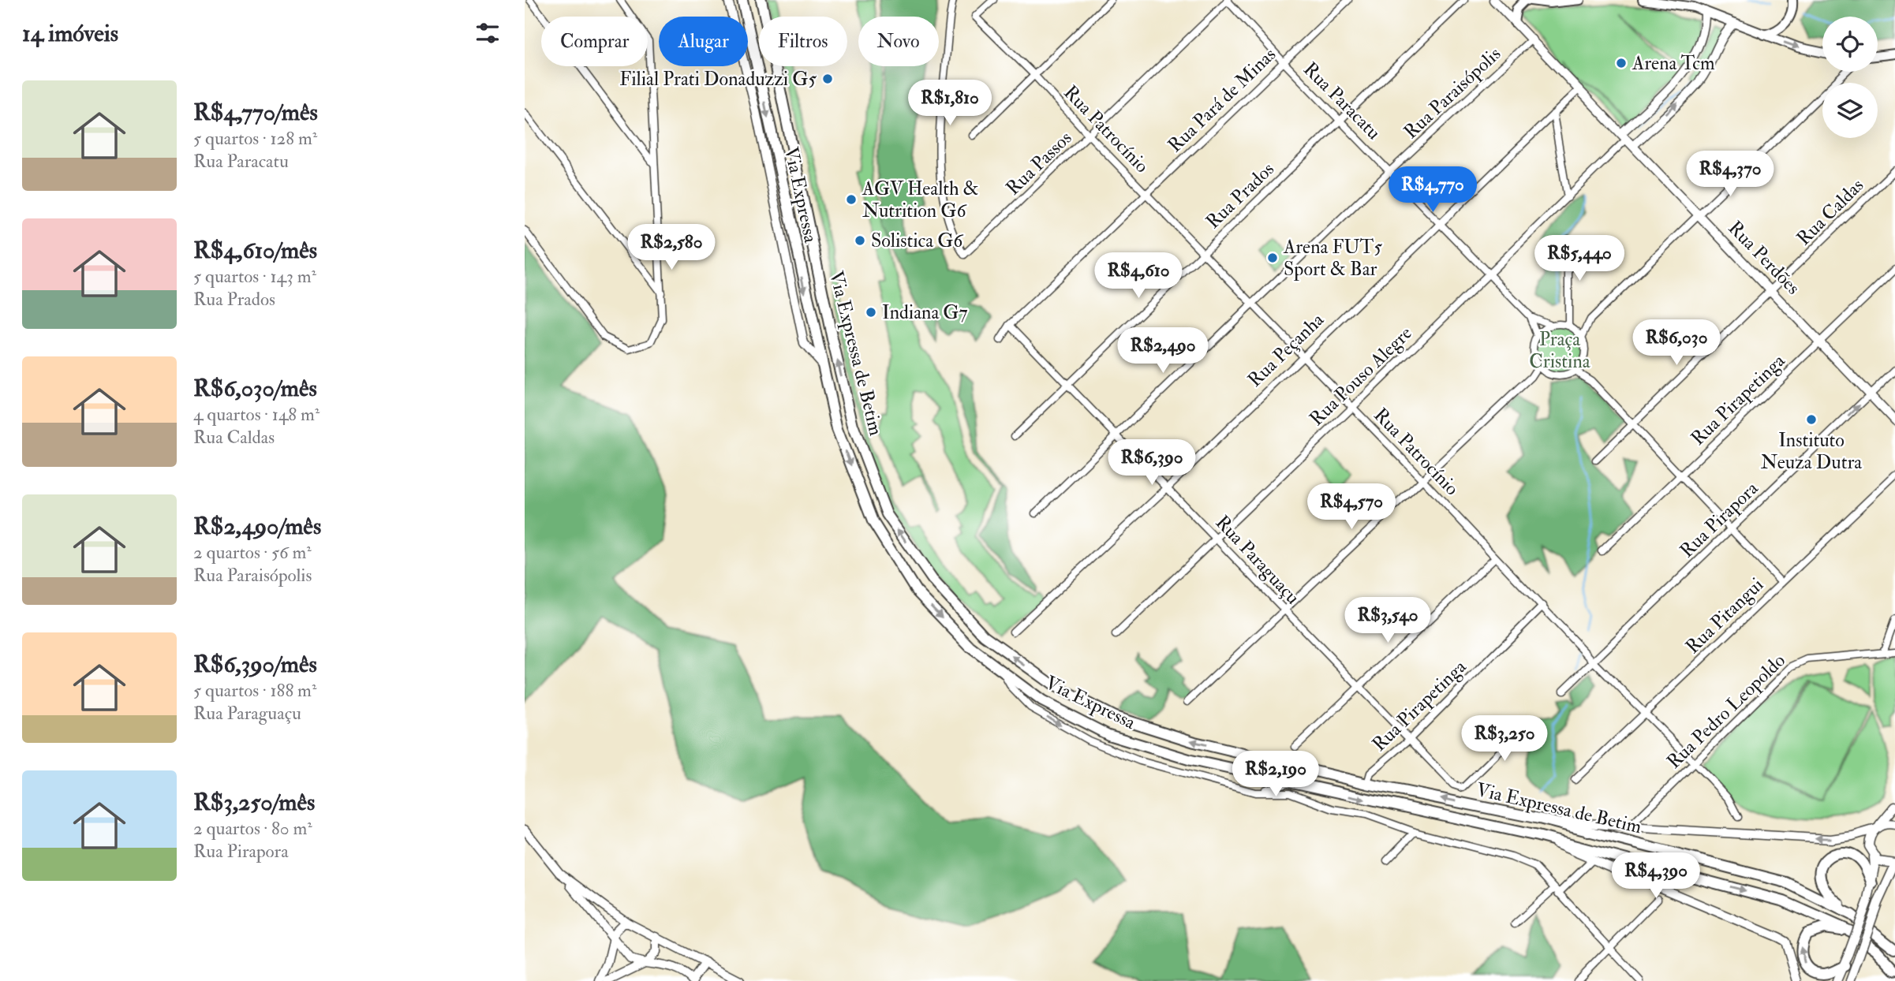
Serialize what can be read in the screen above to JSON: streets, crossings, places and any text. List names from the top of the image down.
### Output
{
  "streets": {
    "highway": ["Via Expressa", "Via Expressa de Betim"],
    "street": [
      "Rua Paraisópolis",
      "Rua Pará de Minas",
      "Rua Paracatu",
      "Rua Patrocínio",
      "Rua Passos",
      "Rua Prados",
      "Rua Caldas",
      "Rua Perdões",
      "Rua Peçanha",
      "Rua Pouso Alegre",
      "Rua Pirapetinga",
      "Rua Pirapora",
      "Rua Paraguaçu",
      "Rua Pitangui",
      "Rua Pedro Leopoldo"
    ]
  },
  "crossings": [
    ["Rua Paraisópolis", "Rua Paracatu"],
    ["Rua Paraisópolis", "Rua Patrocínio"],
    ["Rua Paraisópolis", "Rua Perdões"],
    ["Rua Paraisópolis", "Rua Paraguaçu"],
    ["Rua Pará de Minas", "Rua Paracatu"],
    ["Rua Pará de Minas", "Rua Patrocínio"],
    ["Rua Pará de Minas", "Rua Paraguaçu"],
    ["Rua Paracatu", "Rua Passos"],
    ["Rua Paracatu", "Rua Prados"],
    ["Rua Paracatu", "Rua Peçanha"],
    ["Rua Paracatu", "Rua Pouso Alegre"],
    ["Rua Patrocínio", "Rua Passos"],
    ["Rua Patrocínio", "Rua Prados"],
    ["Rua Patrocínio", "Rua Peçanha"],
    ["Rua Patrocínio", "Rua Pouso Alegre"],
    ["Rua Patrocínio", "Rua Pirapetinga"],
    ["Rua Patrocínio", "Rua Pirapora"],
    ["Rua Patrocínio", "Rua Pitangui"],
    ["Rua Patrocínio", "Rua Pedro Leopoldo"],
    ["Rua Prados", "Rua Paraguaçu"],
    ["Rua Caldas", "Rua Perdões"],
    ["Rua Perdões", "Rua Peçanha"],
    ["Rua Perdões", "Rua Pouso Alegre"],
    ["Rua Perdões", "Rua Pirapetinga"],
    ["Rua Perdões", "Rua Pirapora"],
    ["Rua Peçanha", "Rua Paraguaçu"],
    ["Via Expressa de Betim", "Rua Pirapetinga"],
    ["Rua Pouso Alegre", "Rua Paraguaçu"],
    ["Rua Pirapetinga", "Rua Paraguaçu"]
  ],
  "one_way": ["Via Expressa", "Via Expressa de Betim", "Rua Pirapora"],
  "parks": ["Praça Cristina"],
  "places": [
    "Arena Tcm",
    "Filial Prati Donaduzzi G5",
    "AGV Health & Nutrition G6",
    "Solistica G6",
    "Arena FUT5 Sport & Bar",
    "Indiana G7",
    "Instituto Neuza Dutra"
  ],
  "page": {
    "heading": "14 imóveis",
    "chip": [
      "Comprar",
      "Alugar",
      "Filtros",
      "Novo"
    ],
    "list": [
      {
        "name": "R$4,770/mês",
        "note": "5 quartos · 128 m² · Rua Paracatu"
      },
      {
        "name": "R$4,610/mês",
        "note": "5 quartos · 143 m² · Rua Prados"
      },
      {
        "name": "R$6,030/mês",
        "note": "4 quartos · 148 m² · Rua Caldas"
      },
      {
        "name": "R$2,490/mês",
        "note": "2 quartos · 56 m² · Rua Paraisópolis"
      },
      {
        "name": "R$6,390/mês",
        "note": "5 quartos · 188 m² · Rua Paraguaçu"
      },
      {
        "name": "R$3,250/mês",
        "note": "2 quartos · 80 m² · Rua Pirapora"
      }
    ],
    "price": [
      "R$1,810",
      "R$4,370",
      "R$4,770",
      "R$2,580",
      "R$5,440",
      "R$4,610",
      "R$6,030",
      "R$2,490",
      "R$6,390",
      "R$4,570",
      "R$3,540",
      "R$3,250",
      "R$2,190",
      "R$4,390"
    ]
  }
}
